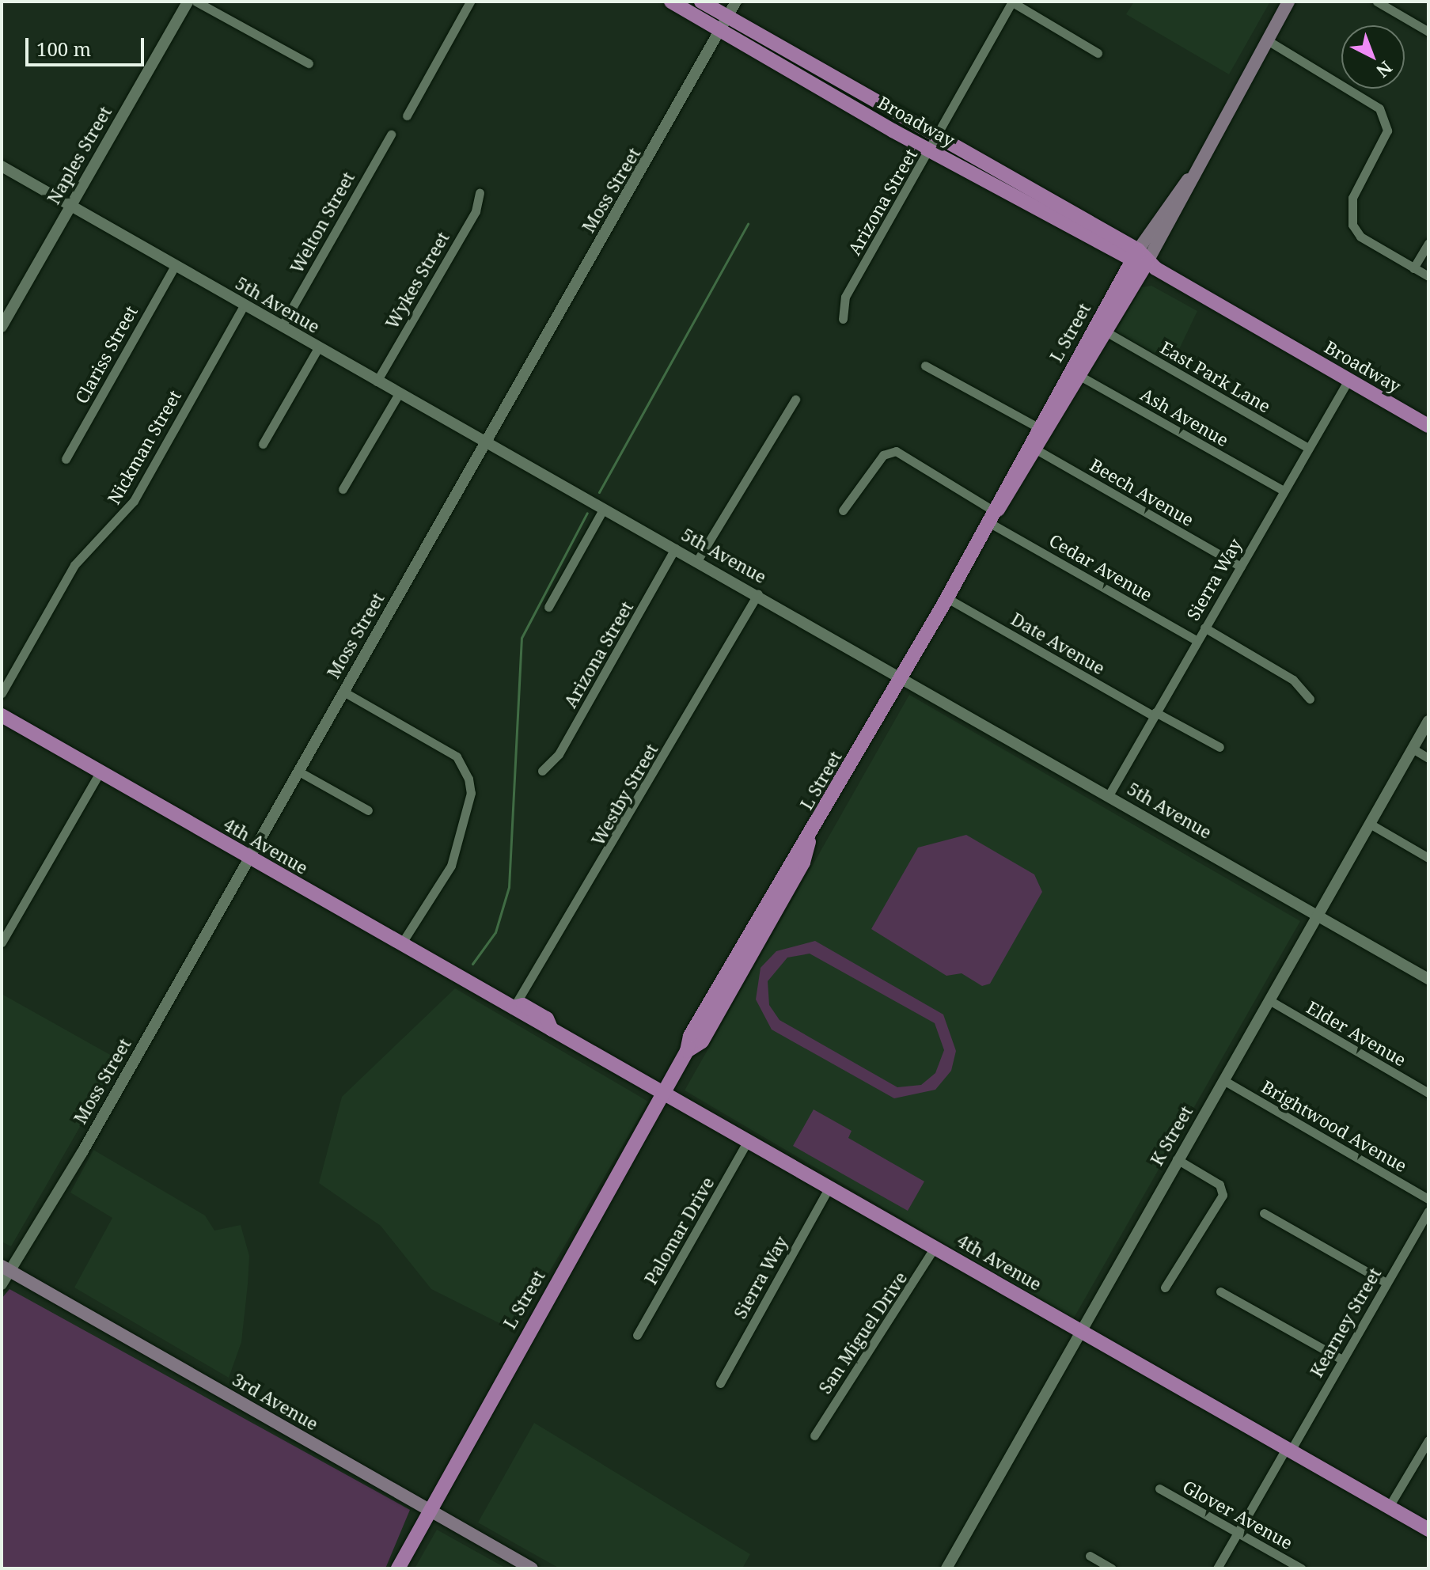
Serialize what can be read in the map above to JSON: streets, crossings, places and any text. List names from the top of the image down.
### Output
{
  "streets": {
    "main road": [
      "Broadway",
      "L Street",
      "4th Avenue",
      "3rd Avenue"
    ],
    "street": [
      "Naples Street",
      "Moss Street",
      "Arizona Street",
      "Welton Street",
      "Wykes Street",
      "5th Avenue",
      "Clariss Street",
      "East Park Lane",
      "Ash Avenue",
      "Nickman Street",
      "Beech Avenue",
      "Cedar Avenue",
      "Sierra Way",
      "Date Avenue",
      "Westby Street",
      "Elder Avenue",
      "Brightwood Avenue",
      "K Street",
      "Palomar Drive",
      "Kearney Street",
      "San Miguel Drive",
      "Glover Avenue"
    ]
  },
  "crossings": [
    ["Broadway", "Moss Street"],
    ["Broadway", "Arizona Street"],
    ["Broadway", "L Street"],
    ["Broadway", "Sierra Way"],
    ["Naples Street", "5th Avenue"],
    ["Moss Street", "5th Avenue"],
    ["Moss Street", "4th Avenue"],
    ["Moss Street", "3rd Avenue"],
    ["Arizona Street", "5th Avenue"],
    ["Welton Street", "5th Avenue"],
    ["Wykes Street", "5th Avenue"],
    ["5th Avenue", "L Street"],
    ["5th Avenue", "Clariss Street"],
    ["5th Avenue", "Nickman Street"],
    ["5th Avenue", "Sierra Way"],
    ["5th Avenue", "Westby Street"],
    ["5th Avenue", "K Street"],
    ["L Street", "East Park Lane"],
    ["L Street", "Ash Avenue"],
    ["L Street", "Beech Avenue"],
    ["L Street", "Cedar Avenue"],
    ["L Street", "Date Avenue"],
    ["L Street", "4th Avenue"],
    ["L Street", "3rd Avenue"],
    ["East Park Lane", "Sierra Way"],
    ["Ash Avenue", "Sierra Way"],
    ["Beech Avenue", "Sierra Way"],
    ["Cedar Avenue", "Sierra Way"],
    ["Sierra Way", "Date Avenue"],
    ["Sierra Way", "4th Avenue"],
    ["Westby Street", "4th Avenue"],
    ["4th Avenue", "K Street"],
    ["4th Avenue", "Palomar Drive"],
    ["4th Avenue", "Kearney Street"],
    ["4th Avenue", "San Miguel Drive"],
    ["Elder Avenue", "K Street"],
    ["Brightwood Avenue", "K Street"],
    ["Kearney Street", "Glover Avenue"]
  ],
  "scale_bar": "100 m",
  "north": "bottom right"
}
